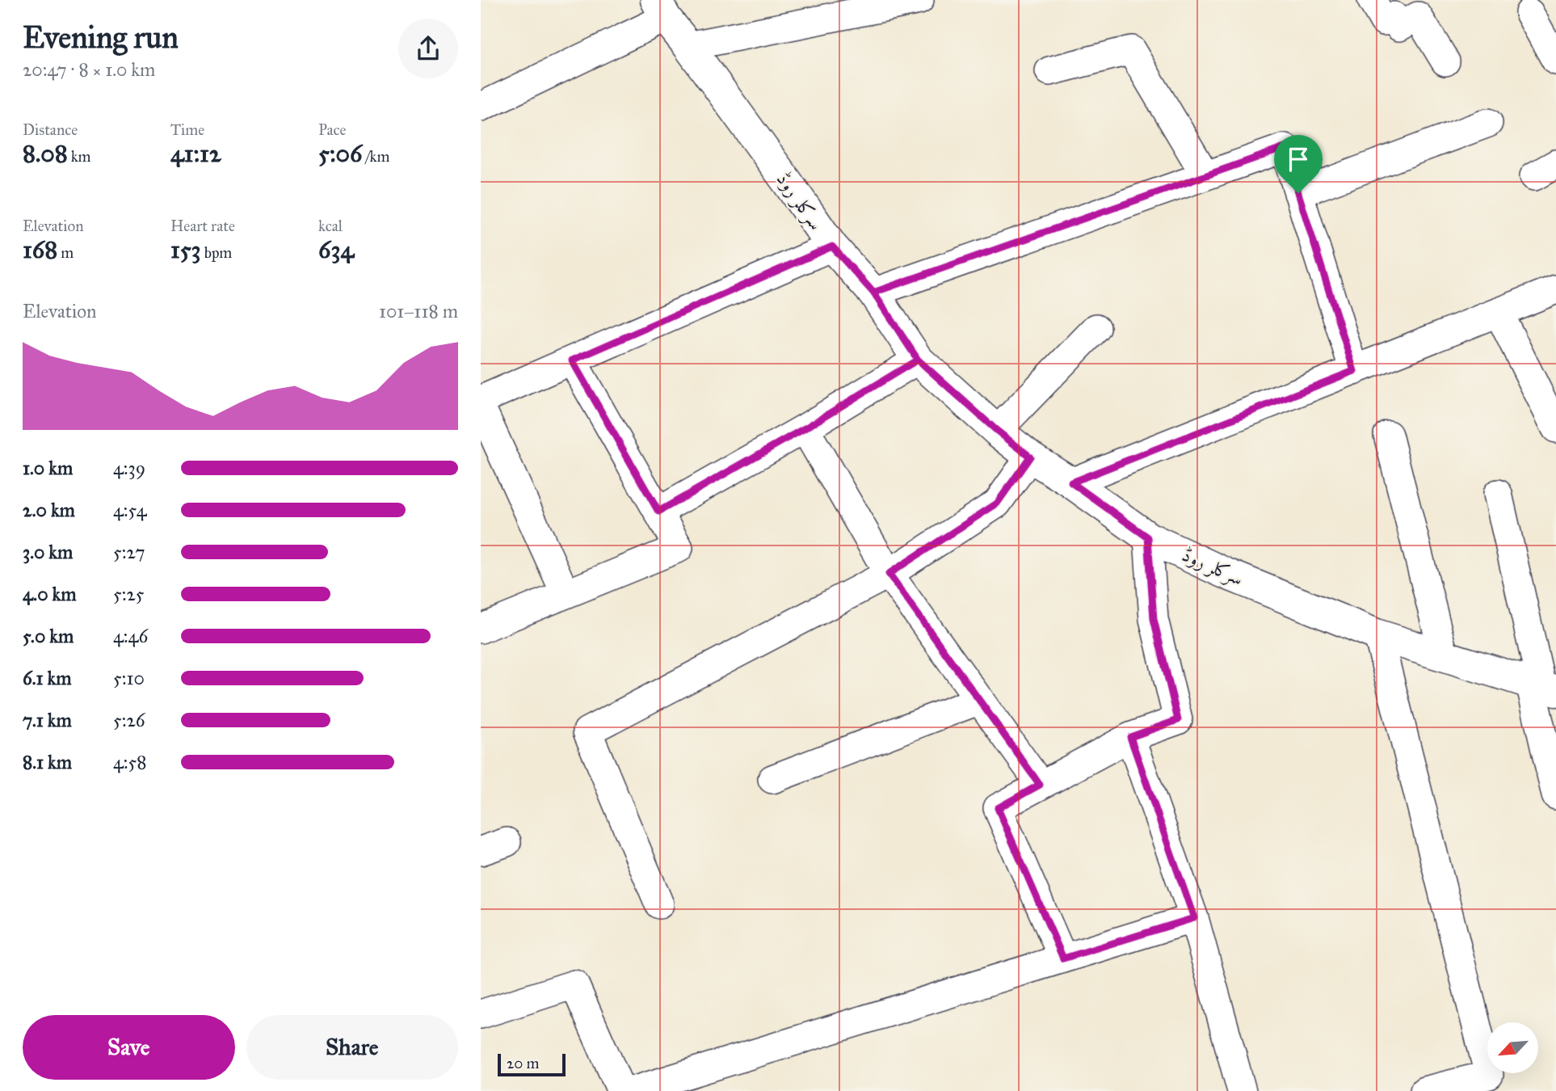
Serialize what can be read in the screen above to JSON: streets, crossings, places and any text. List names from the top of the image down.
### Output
{
  "streets": {
    "main road": ["سرکلر روڈ"]
  },
  "scale_bar": "20 m",
  "north": "bottom left",
  "page": {
    "heading": ["Evening run", "20:47 · 8 × 1.0 km"],
    "stats": [
      ["Distance", "8.08 km"],
      ["Time", "41:12"],
      ["Pace", "5:06 /km"],
      ["Elevation", "168 m"],
      ["Heart rate", "153 bpm"],
      ["kcal", "634"]
    ],
    "chart": ["Elevation", "101–118 m"],
    "list": [
      {
        "name": "1.0 km",
        "note": "4:39"
      },
      {
        "name": "2.0 km",
        "note": "4:54"
      },
      {
        "name": "3.0 km",
        "note": "5:27"
      },
      {
        "name": "4.0 km",
        "note": "5:25"
      },
      {
        "name": "5.0 km",
        "note": "4:46"
      },
      {
        "name": "6.1 km",
        "note": "5:10"
      },
      {
        "name": "7.1 km",
        "note": "5:26"
      },
      {
        "name": "8.1 km",
        "note": "4:58"
      }
    ],
    "buttons": ["Save", "Share"],
    "scale": "20 m"
  }
}
